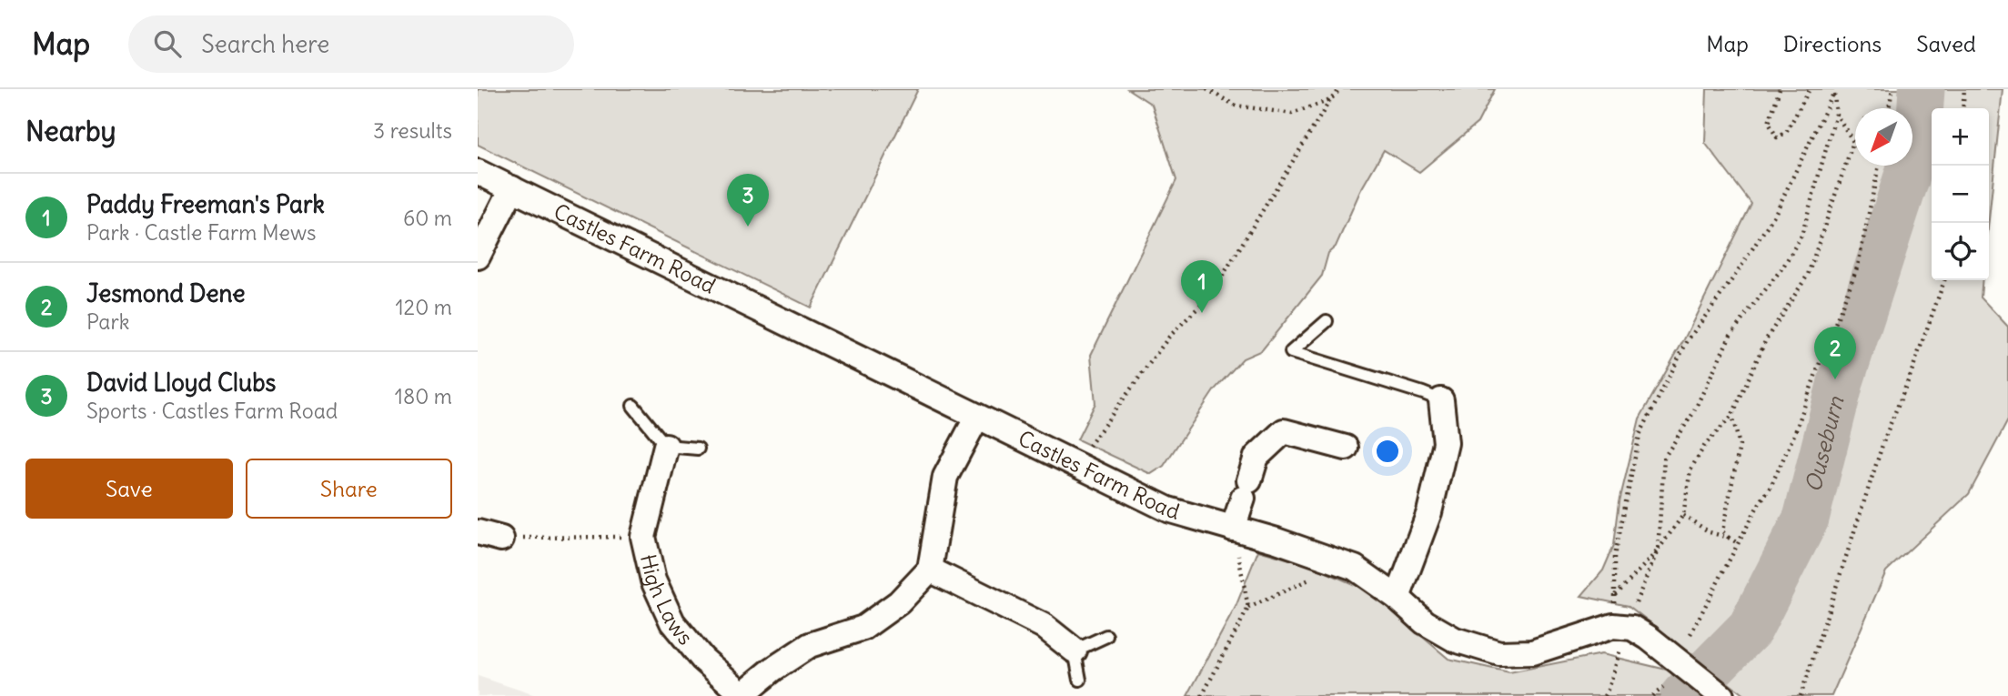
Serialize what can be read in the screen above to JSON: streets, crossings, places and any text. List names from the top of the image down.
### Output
{
  "streets": {
    "street": ["Castles Farm Road", "High Laws"]
  },
  "water": ["Ouseburn"],
  "north": "bottom left",
  "page": {
    "header": "Map",
    "search": "Search here",
    "nav": ["Map", "Directions", "Saved"],
    "heading": ["Nearby", "3 results"],
    "map_buttons": ["+", "−"],
    "list": [
      {
        "mark": "1",
        "name": "Paddy Freeman's Park",
        "note": "Park · Castle Farm Mews",
        "value": "60 m"
      },
      {
        "mark": "2",
        "name": "Jesmond Dene",
        "note": "Park",
        "value": "120 m"
      },
      {
        "mark": "3",
        "name": "David Lloyd Clubs",
        "note": "Sports · Castles Farm Road",
        "value": "180 m"
      }
    ],
    "pins": ["3", "1", "2"],
    "buttons": ["Save", "Share"]
  }
}
